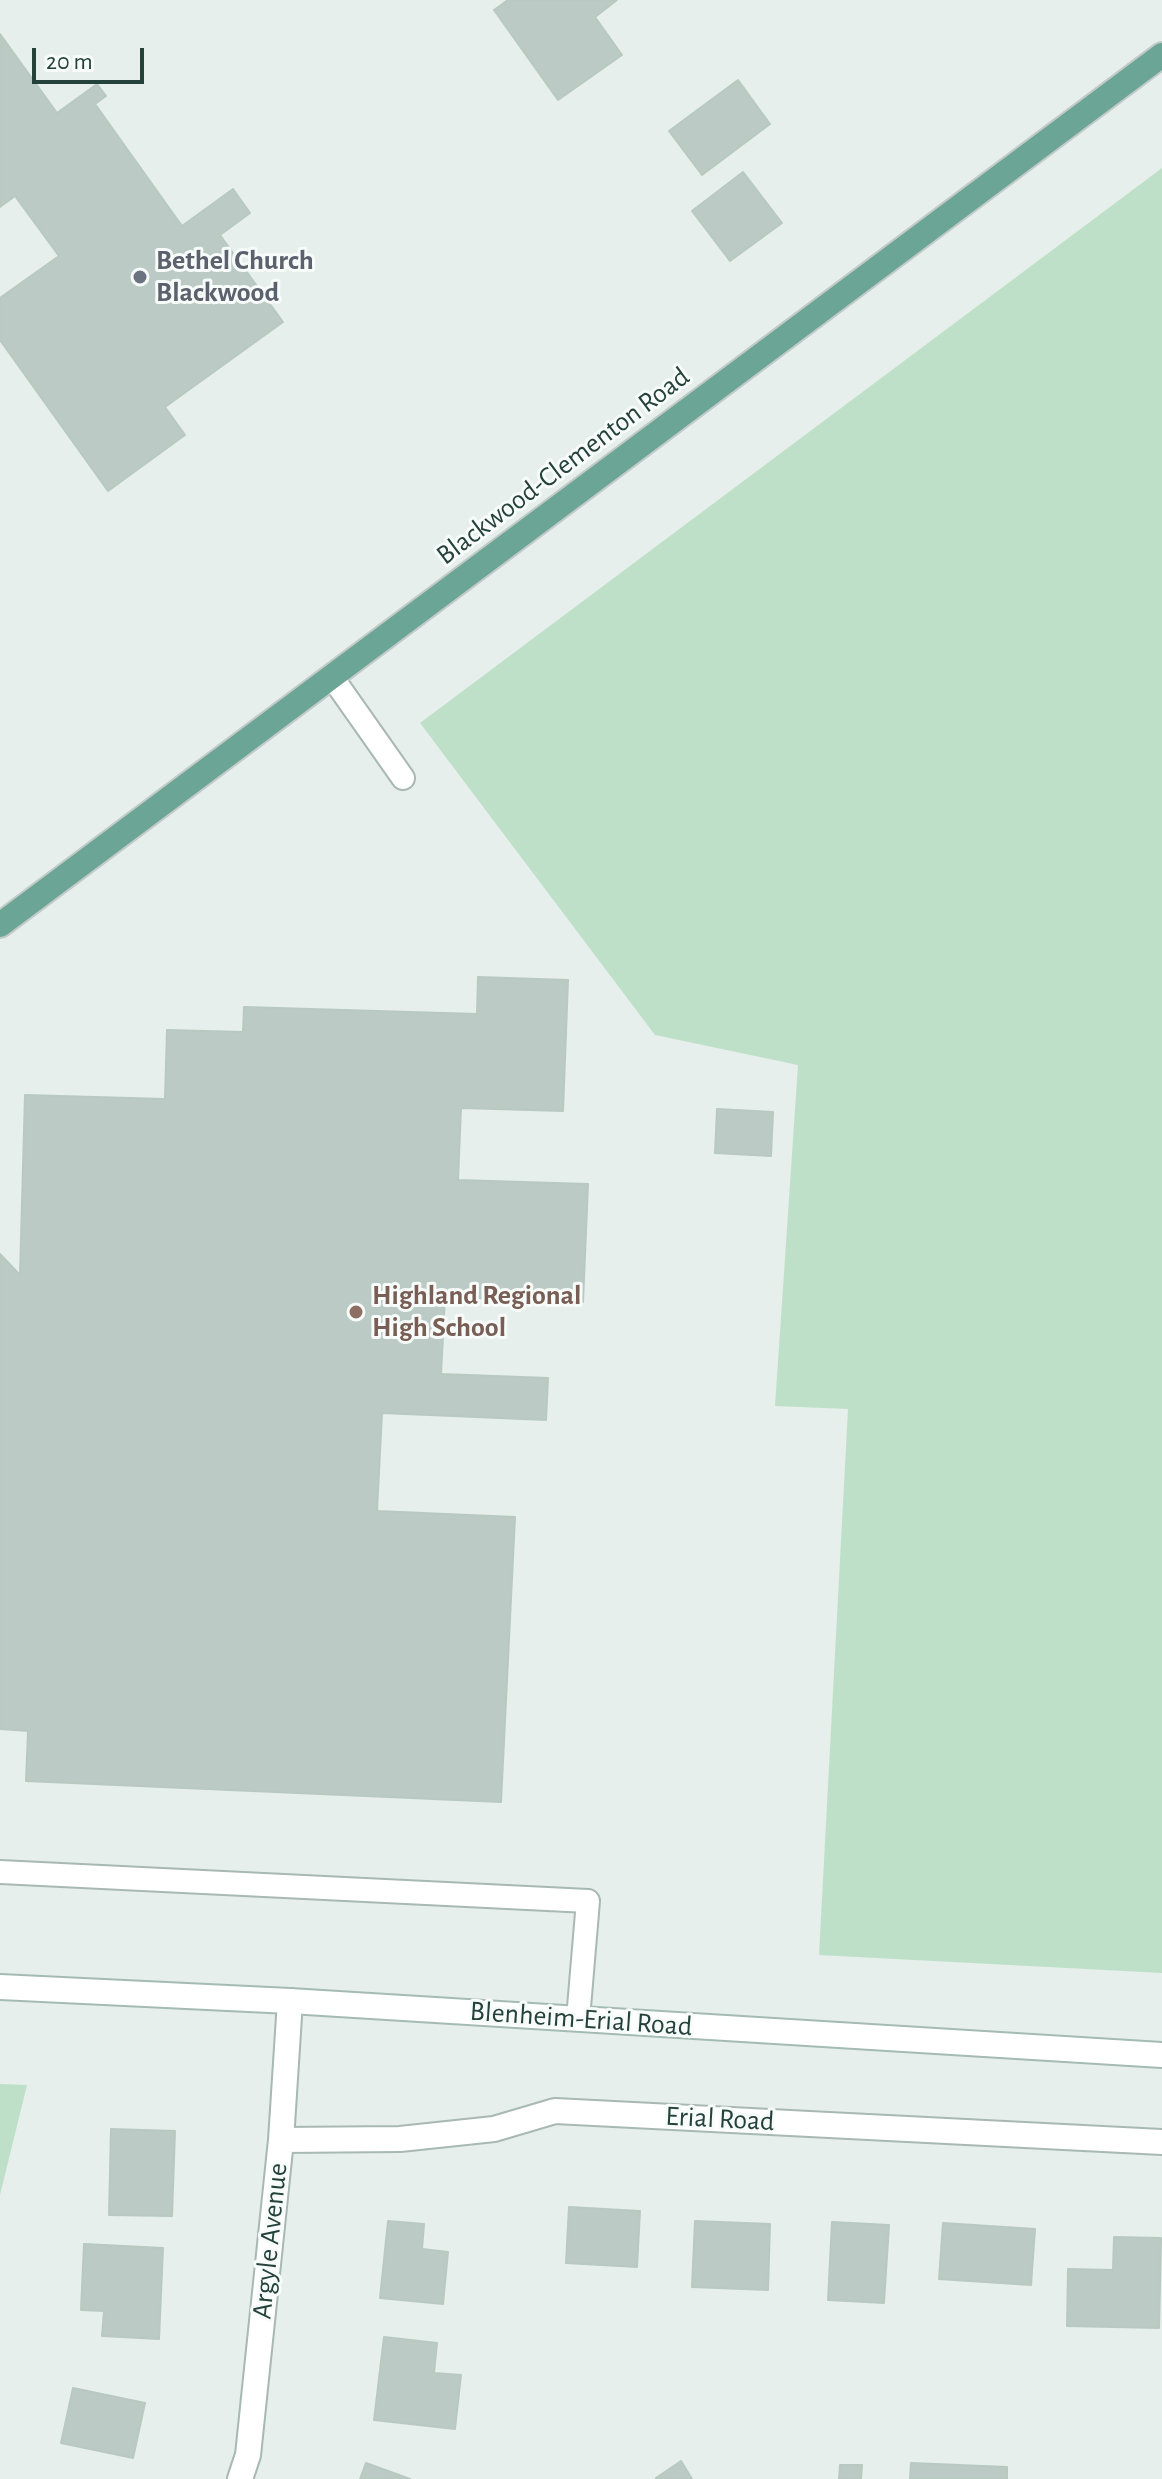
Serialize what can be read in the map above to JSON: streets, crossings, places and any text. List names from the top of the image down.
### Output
{
  "streets": {
    "main road": ["Blackwood-Clementon Road"],
    "street": ["Blenheim-Erial Road", "Erial Road", "Argyle Avenue"]
  },
  "crossings": [
    ["Blenheim-Erial Road", "Argyle Avenue"],
    ["Erial Road", "Argyle Avenue"]
  ],
  "places": ["Bethel Church Blackwood", "Highland Regional High School"],
  "scale_bar": "20 m"
}
